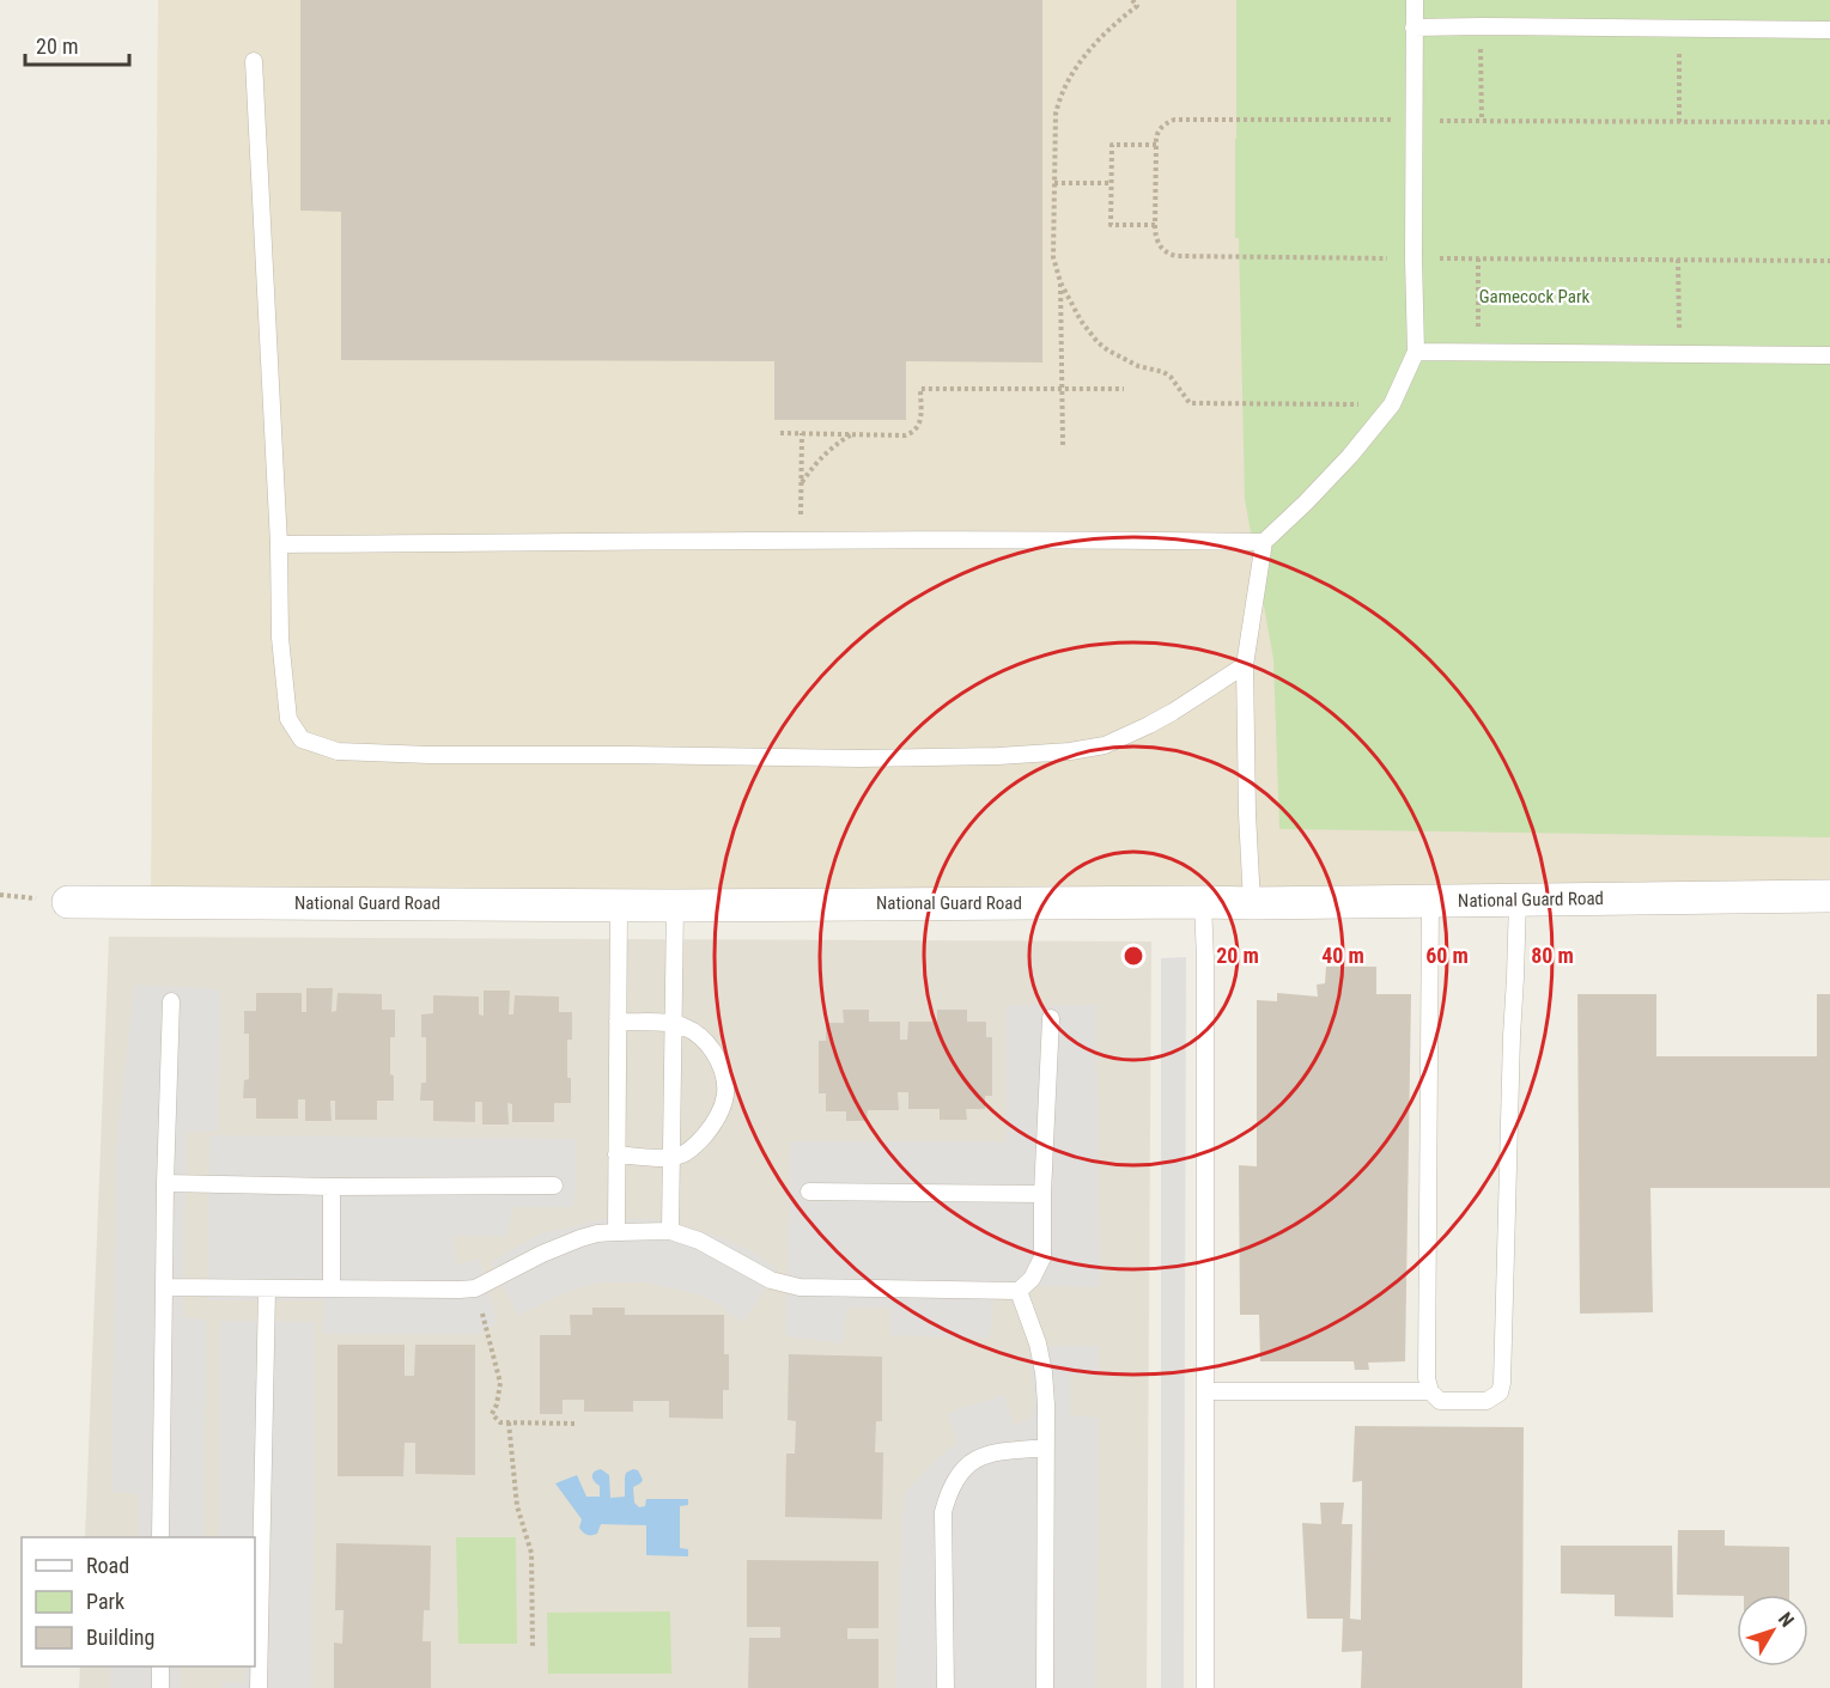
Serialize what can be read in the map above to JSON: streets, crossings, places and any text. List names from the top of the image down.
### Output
{
  "streets": {
    "street": ["National Guard Road"]
  },
  "parks": ["Gamecock Park"],
  "legend": ["Road", "Park", "Building"],
  "scale_bar": "20 m",
  "north": "top right",
  "rings": [
    "20 m",
    "40 m",
    "60 m",
    "80 m"
  ]
}
